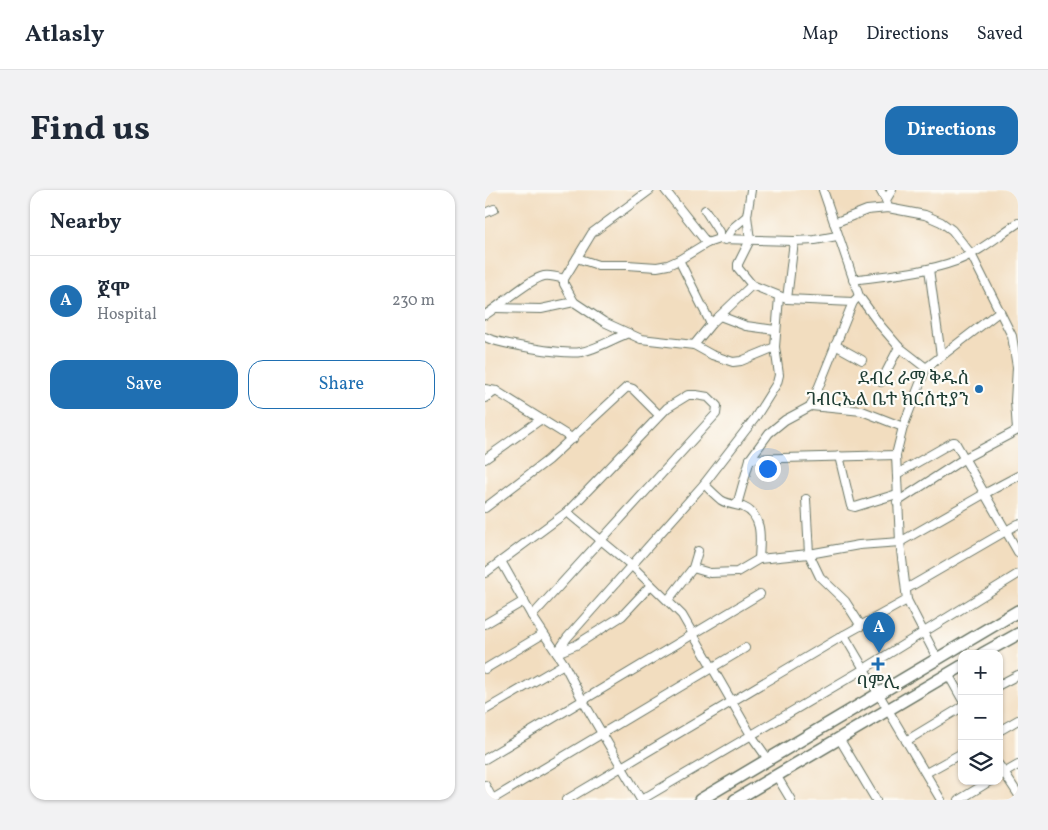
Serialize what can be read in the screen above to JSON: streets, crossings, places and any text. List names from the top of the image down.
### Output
{
  "places": {
    "other": ["ደብረ ራማ ቅዱስ ገብርኤል ቤተ ክርስቲያን"],
    "health": ["ባምሊ"]
  },
  "page": {
    "header": "Atlasly",
    "nav": ["Map", "Directions", "Saved"],
    "title": "Find us",
    "buttons": [
      "Directions",
      ["Save", "Share"]
    ],
    "heading": "Nearby",
    "list": [
      {
        "mark": "A",
        "name": "ጀሞ",
        "note": "Hospital",
        "value": "230 m"
      }
    ],
    "pins": "A",
    "map_buttons": ["+", "−"]
  }
}
